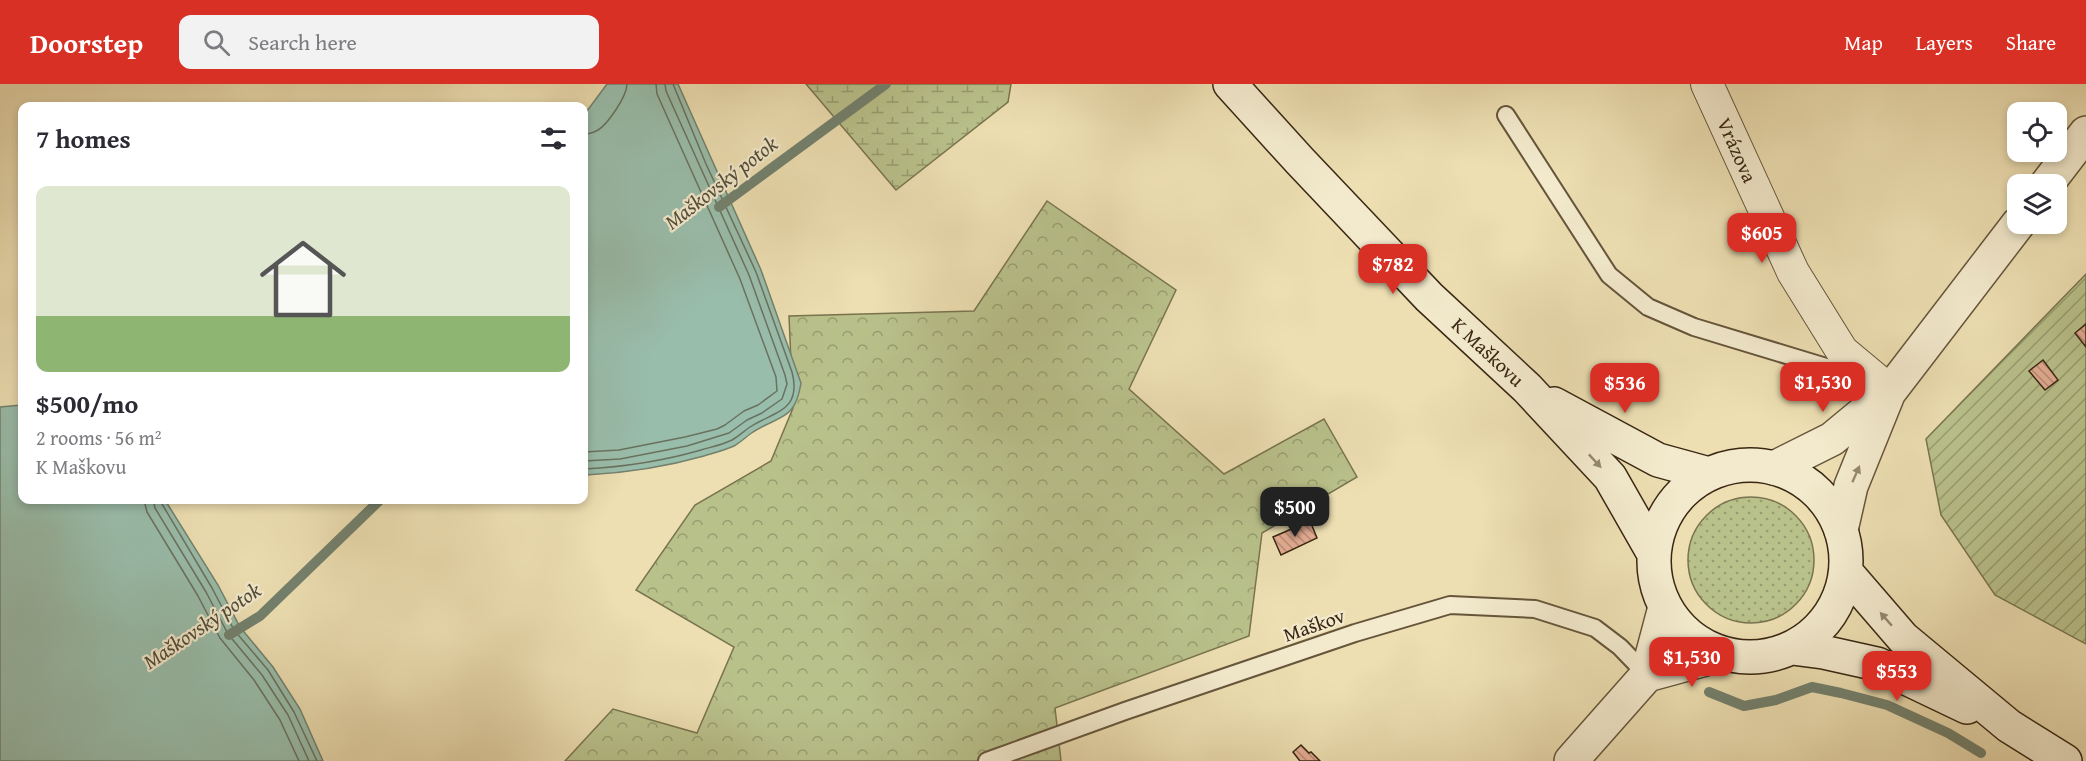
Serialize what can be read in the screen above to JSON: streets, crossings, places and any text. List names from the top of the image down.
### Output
{
  "streets": {
    "main road": ["K Maškovu"],
    "street": ["Vrázova"],
    "lane": ["Maškov"]
  },
  "water": ["Maškovský potok"],
  "page": {
    "header": "Doorstep",
    "search": "Search here",
    "nav": ["Map", "Layers", "Share"],
    "heading": "7 homes",
    "list": [
      {
        "name": "$500/mo",
        "note": "2 rooms · 56 m² · K Maškovu"
      }
    ],
    "price": [
      "$605",
      "$782",
      "$1,530",
      "$536",
      "$500",
      "$1,530",
      "$553"
    ]
  }
}
